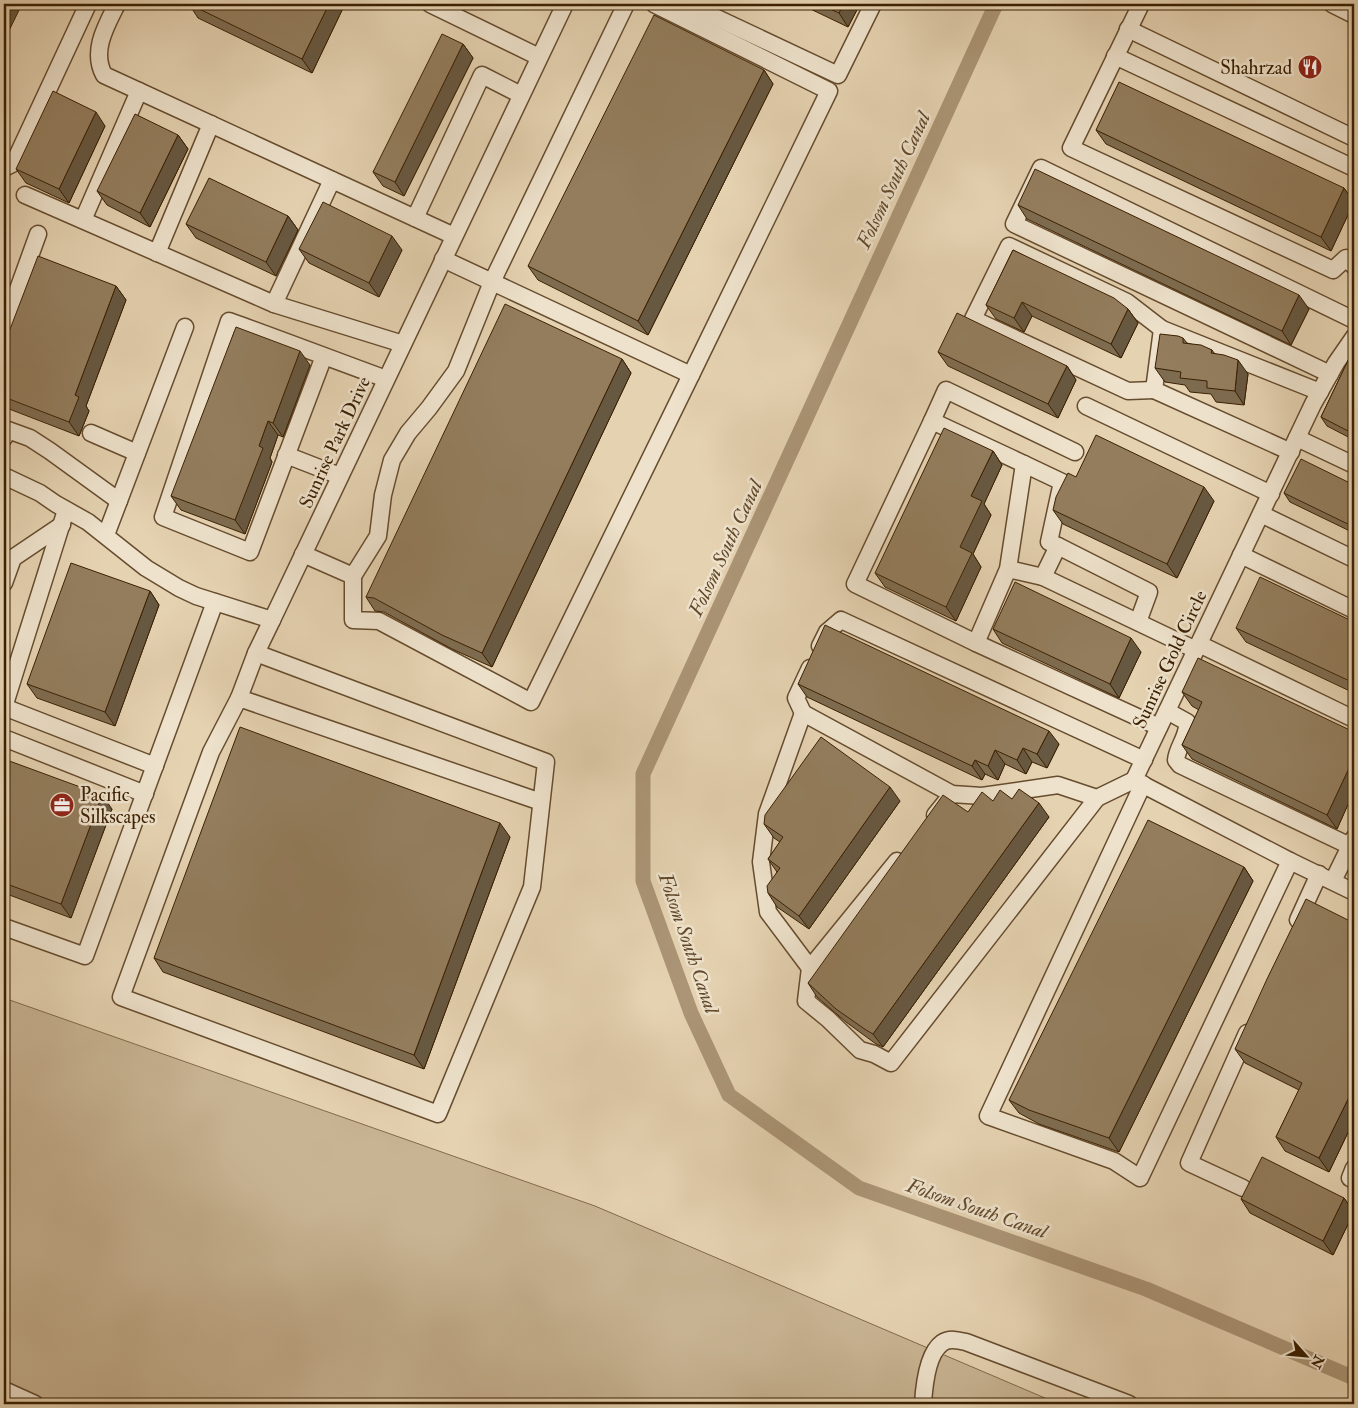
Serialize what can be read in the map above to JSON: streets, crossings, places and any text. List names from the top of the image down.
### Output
{
  "streets": {
    "street": ["Sunrise Park Drive", "Sunrise Gold Circle"]
  },
  "water": ["Folsom South Canal"],
  "places": {
    "restaurant": ["Shahrzad"],
    "office": ["Pacific Silkscapes"]
  },
  "north": "bottom right"
}
